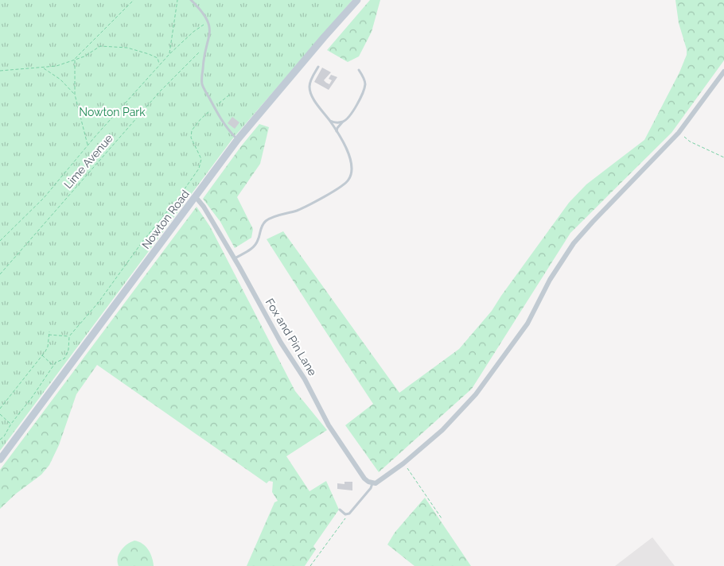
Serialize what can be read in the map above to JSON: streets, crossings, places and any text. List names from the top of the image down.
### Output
{
  "streets": {
    "street": ["Nowton Road", "Fox and Pin Lane"],
    "path": ["Lime Avenue"]
  },
  "crossings": [
    ["Nowton Road", "Fox and Pin Lane"]
  ],
  "parks": ["Nowton Park"]
}
